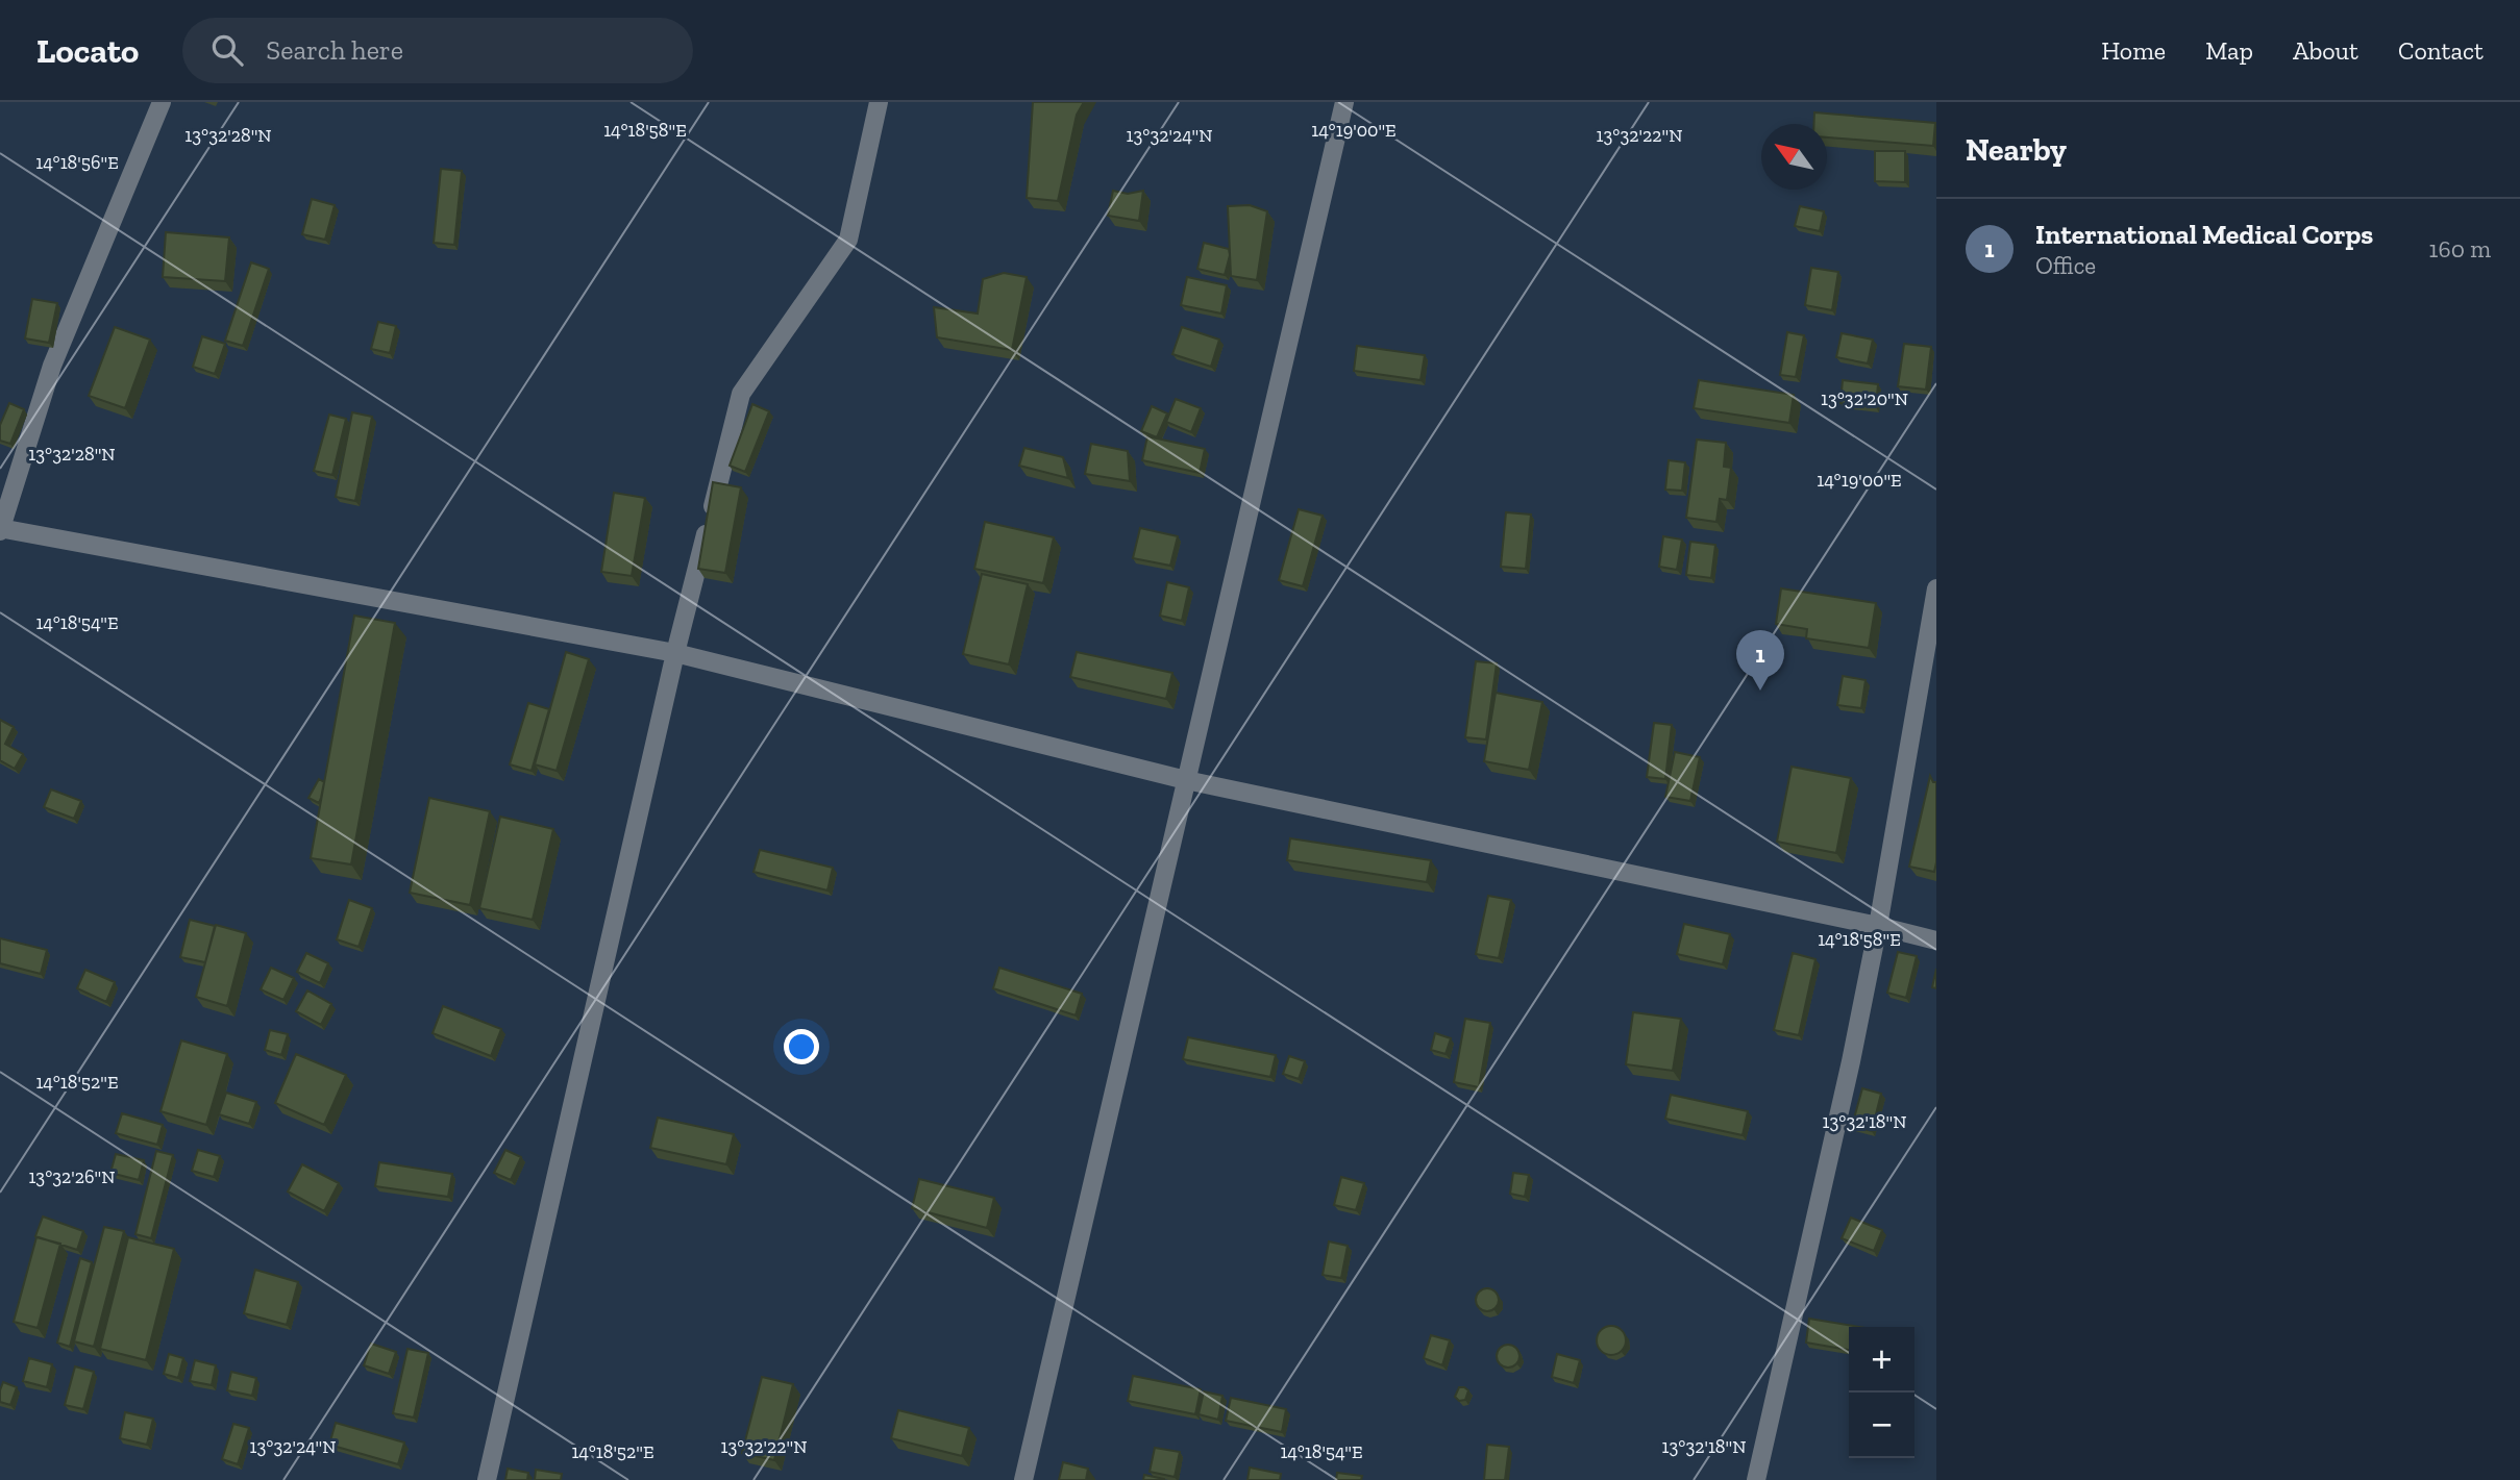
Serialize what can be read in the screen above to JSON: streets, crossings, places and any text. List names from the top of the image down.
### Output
{
  "north": "top left",
  "page": {
    "header": "Locato",
    "search": "Search here",
    "nav": [
      "Home",
      "Map",
      "About",
      "Contact"
    ],
    "heading": "Nearby",
    "list": [
      {
        "mark": "1",
        "name": "International Medical Corps",
        "note": "Office",
        "value": "160 m"
      }
    ],
    "pins": "1",
    "map_buttons": ["+", "−"]
  },
  "coordinates": [
    "14°18'58\"E",
    "14°19'00\"E",
    "13°32'28\"N",
    "13°32'24\"N",
    "13°32'22\"N",
    "14°18'56\"E",
    "13°32'20\"N",
    "14°18'54\"E",
    "14°18'52\"E",
    "13°32'18\"N",
    "13°32'26\"N"
  ]
}
